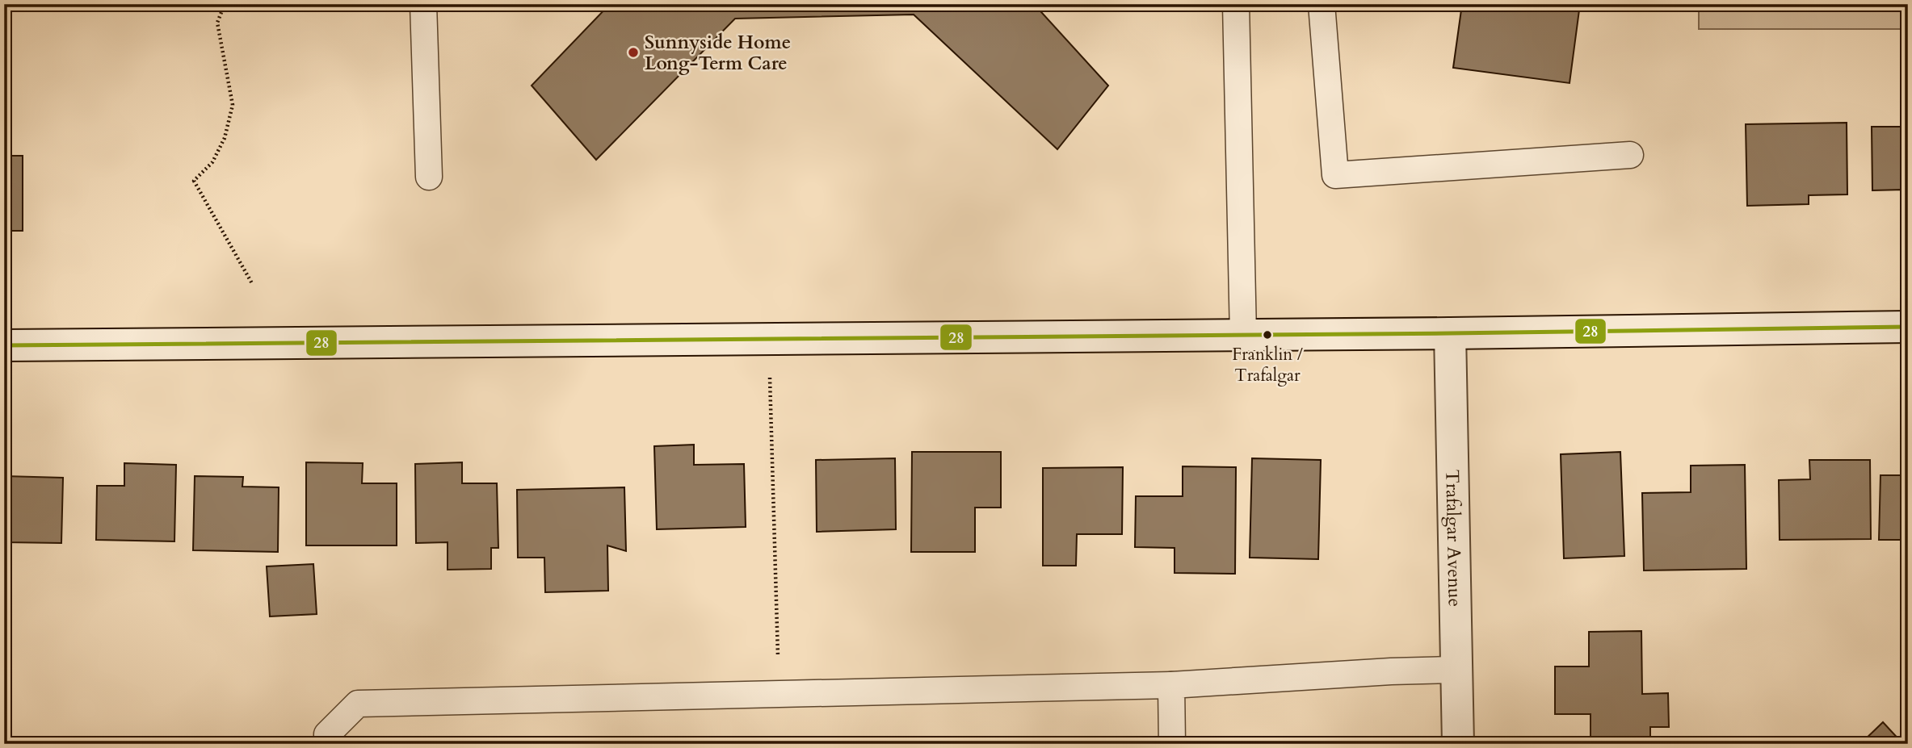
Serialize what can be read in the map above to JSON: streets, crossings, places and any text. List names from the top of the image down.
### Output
{
  "streets": {
    "street": ["Trafalgar Avenue"]
  },
  "places": ["Sunnyside Home Long-Term Care", "Franklin / Trafalgar"],
  "lines": ["transit line 28"]
}
